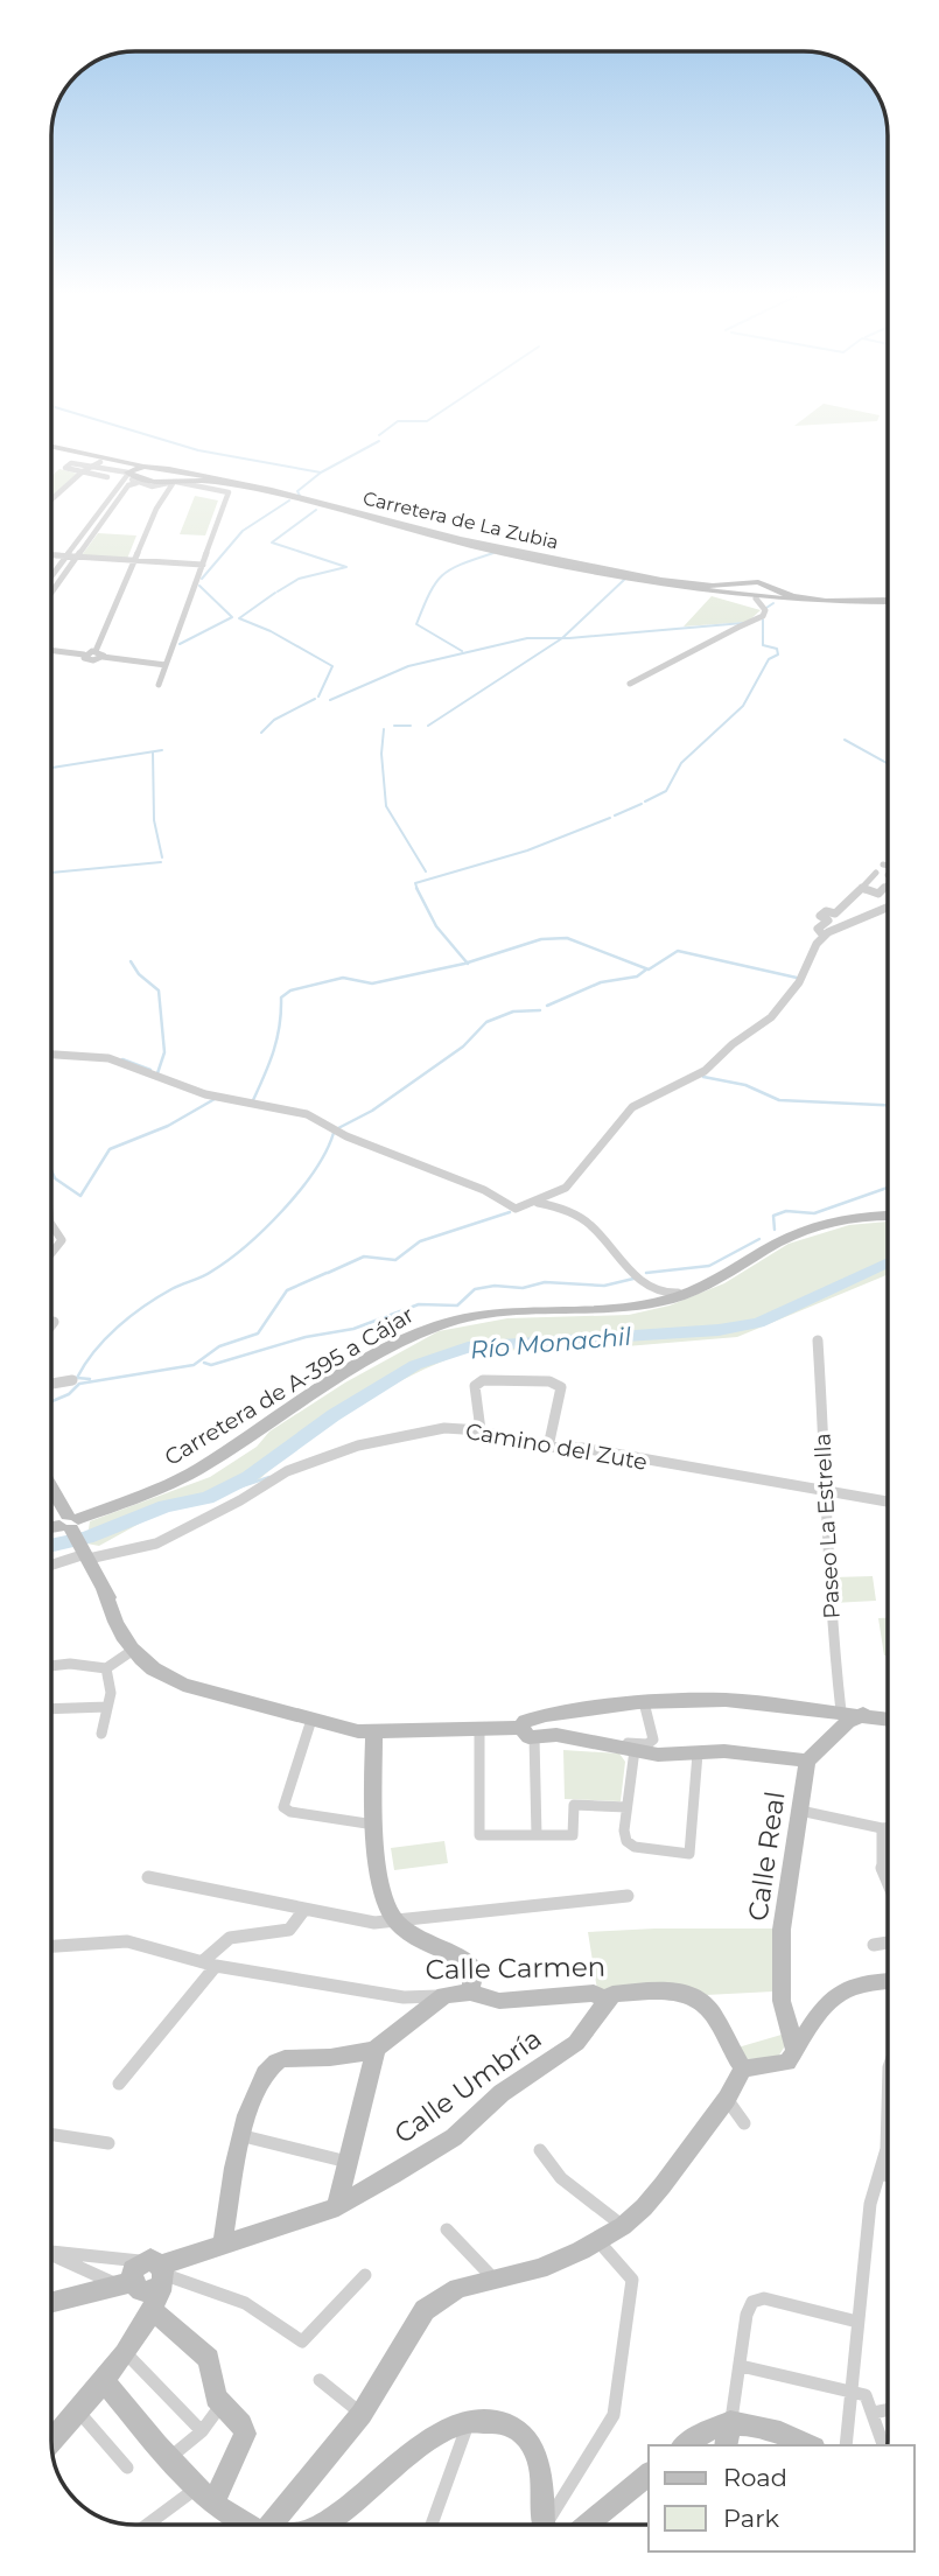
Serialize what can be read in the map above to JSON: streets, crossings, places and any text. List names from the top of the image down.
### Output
{
  "streets": {
    "street": [
      "Carretera de La Zubia",
      "Carretera de A-395 a Cájar",
      "Camino del Zute",
      "Paseo La Estrella",
      "Calle Real",
      "Calle Carmen",
      "Calle Umbría"
    ]
  },
  "crossings": [
    ["Carretera de A-395 a Cájar", "Camino del Zute"],
    ["Camino del Zute", "Paseo La Estrella"],
    ["Calle Carmen", "Calle Umbría"]
  ],
  "water": ["Río Monachil"],
  "legend": ["Road", "Park"]
}
